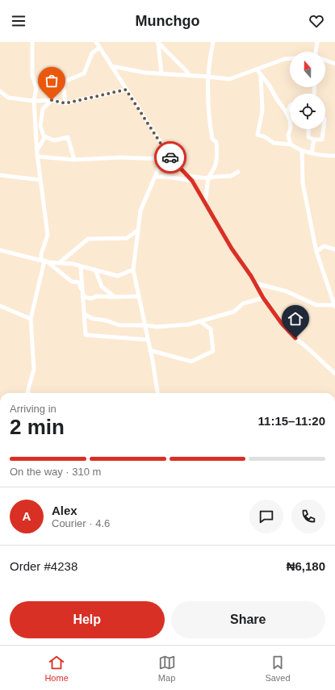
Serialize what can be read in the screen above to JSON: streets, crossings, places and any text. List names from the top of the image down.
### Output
{
  "north": "top",
  "page": {
    "header": "Munchgo",
    "heading": ["2 min", "Arriving in", "11:15–11:20"],
    "panel": [
      "Alex",
      "Courier · 4.6",
      "Order #4238",
      "₦6,180"
    ],
    "bar": "On the way · 310 m",
    "round": "A",
    "buttons": ["Help", "Share"],
    "tabs": ["Home", "Map", "Saved"]
  }
}
